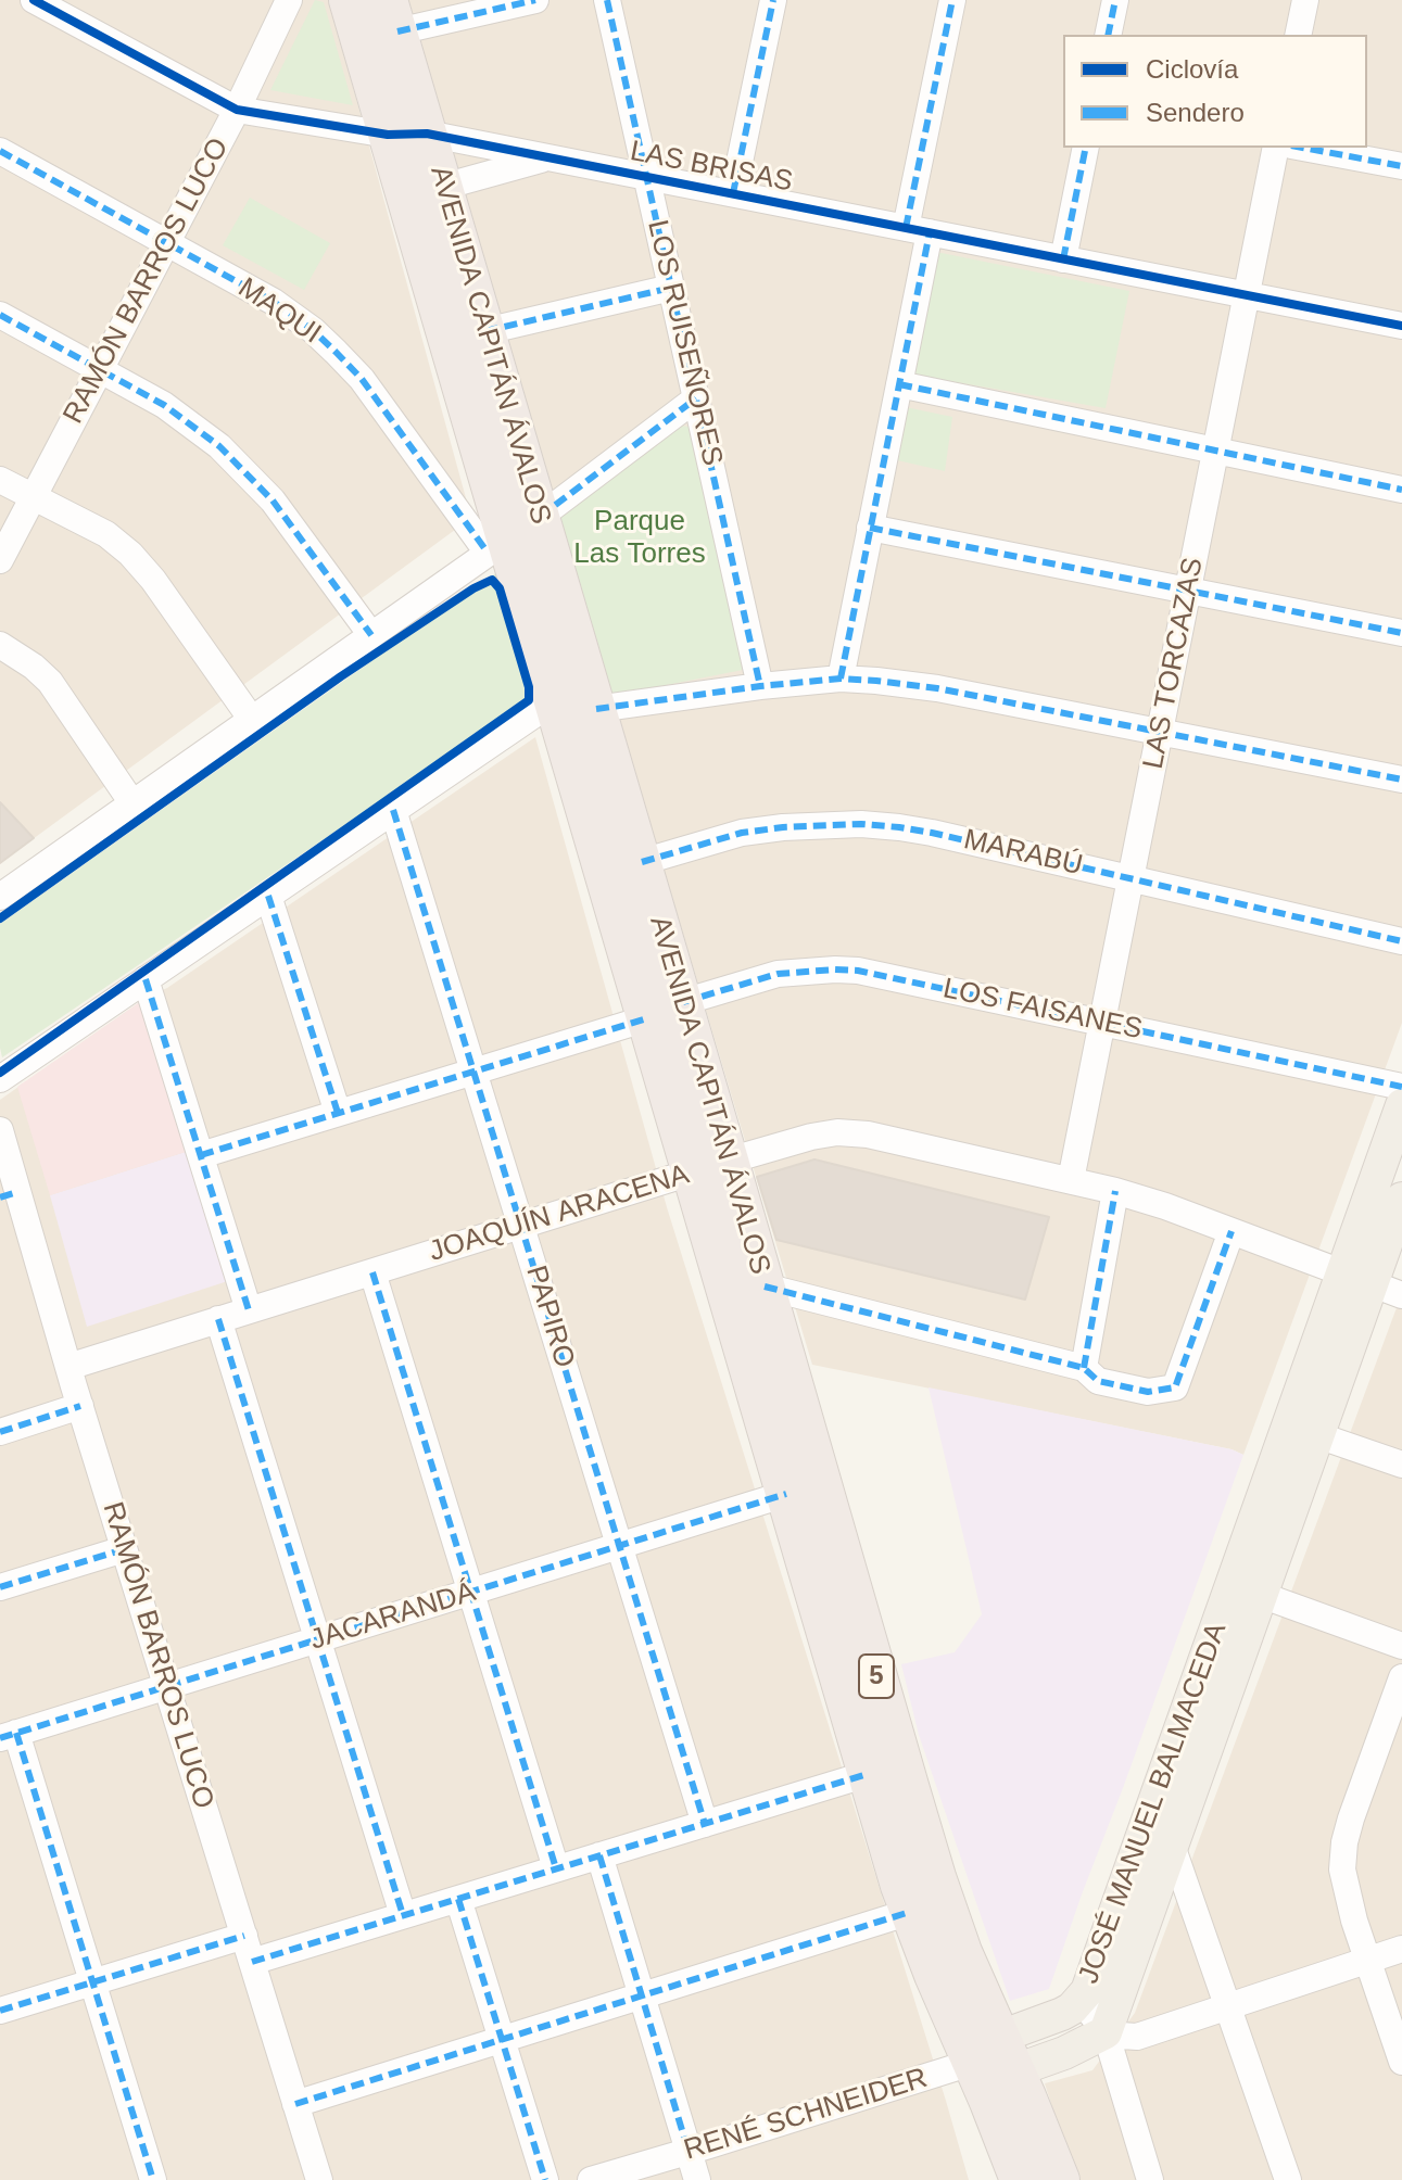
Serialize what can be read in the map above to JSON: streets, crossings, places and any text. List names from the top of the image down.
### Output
{
  "streets": {
    "highway": ["AVENIDA CAPITÁN ÁVALOS", "5"],
    "main road": ["JOSÉ MANUEL BALMACEDA"],
    "street": [
      "LAS BRISAS",
      "RAMÓN BARROS LUCO",
      "MAQUI",
      "LOS RUISEÑORES",
      "LAS TORCAZAS",
      "MARABÚ",
      "LOS FAISANES",
      "JOAQUÍN ARACENA",
      "PAPIRO",
      "JACARANDÁ",
      "RENÉ SCHNEIDER"
    ]
  },
  "crossings": [
    ["LAS BRISAS", "RAMÓN BARROS LUCO"],
    ["LAS BRISAS", "LOS RUISEÑORES"],
    ["LAS BRISAS", "AVENIDA CAPITÁN ÁVALOS"],
    ["LAS BRISAS", "LAS TORCAZAS"],
    ["RAMÓN BARROS LUCO", "MAQUI"],
    ["RAMÓN BARROS LUCO", "JOAQUÍN ARACENA"],
    ["RAMÓN BARROS LUCO", "JACARANDÁ"],
    ["MAQUI", "AVENIDA CAPITÁN ÁVALOS"],
    ["AVENIDA CAPITÁN ÁVALOS", "MARABÚ"],
    ["AVENIDA CAPITÁN ÁVALOS", "LOS FAISANES"],
    ["AVENIDA CAPITÁN ÁVALOS", "JOAQUÍN ARACENA"],
    ["AVENIDA CAPITÁN ÁVALOS", "JACARANDÁ"],
    ["AVENIDA CAPITÁN ÁVALOS", "JOSÉ MANUEL BALMACEDA"],
    ["AVENIDA CAPITÁN ÁVALOS", "RENÉ SCHNEIDER"],
    ["LAS TORCAZAS", "MARABÚ"],
    ["LAS TORCAZAS", "LOS FAISANES"],
    ["LAS TORCAZAS", "JOAQUÍN ARACENA"],
    ["JOAQUÍN ARACENA", "PAPIRO"],
    ["JOAQUÍN ARACENA", "JOSÉ MANUEL BALMACEDA"],
    ["PAPIRO", "JACARANDÁ"],
    ["JOSÉ MANUEL BALMACEDA", "RENÉ SCHNEIDER"]
  ],
  "parks": ["Parque Las Torres"],
  "legend": ["Ciclovía", "Sendero"]
}
